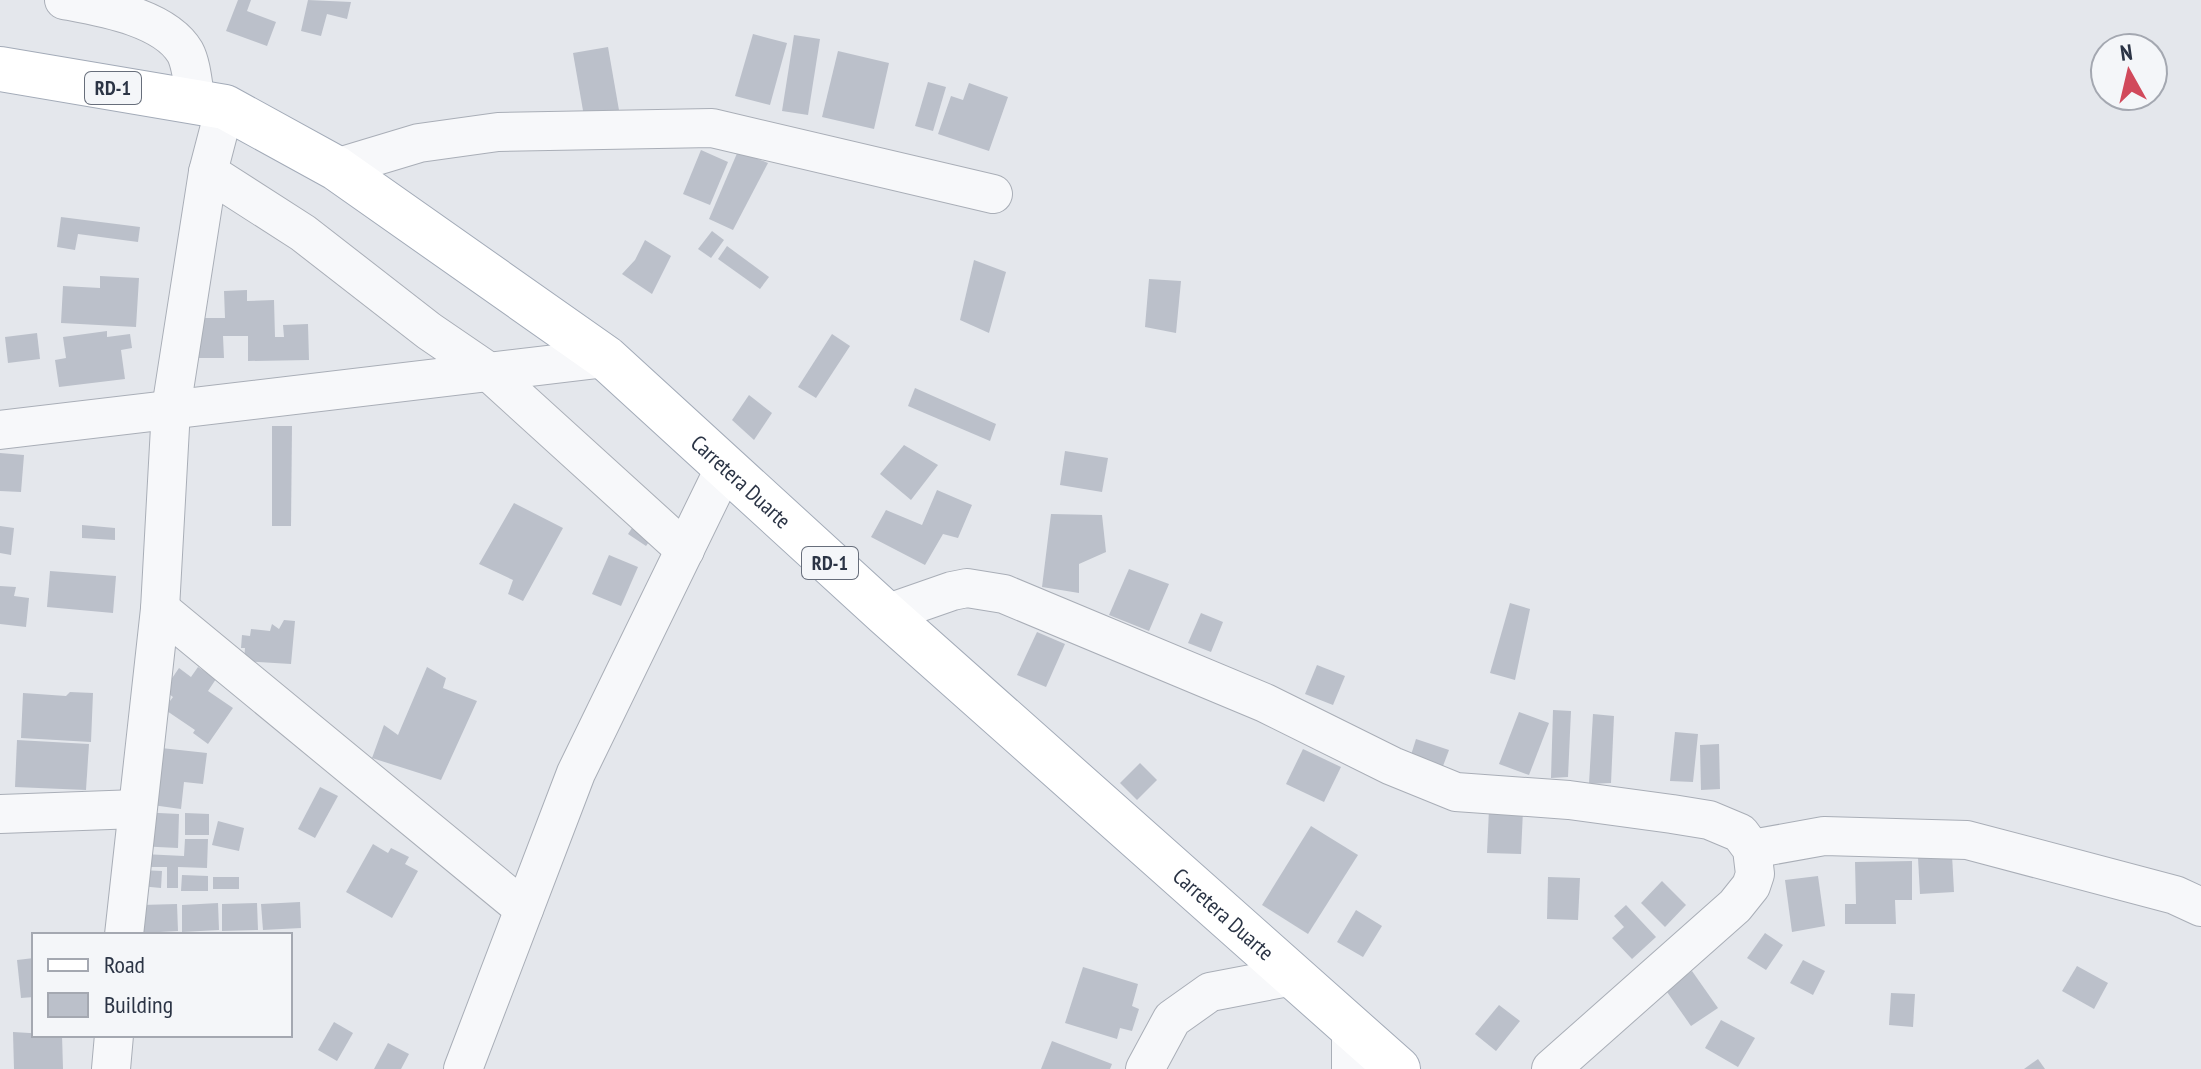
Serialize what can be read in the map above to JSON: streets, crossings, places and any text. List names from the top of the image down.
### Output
{
  "streets": {
    "main road": ["RD-1", "Carretera Duarte"]
  },
  "crossings": [
    ["RD-1", "Carretera Duarte"]
  ],
  "legend": ["Road", "Building"],
  "north": "top"
}
